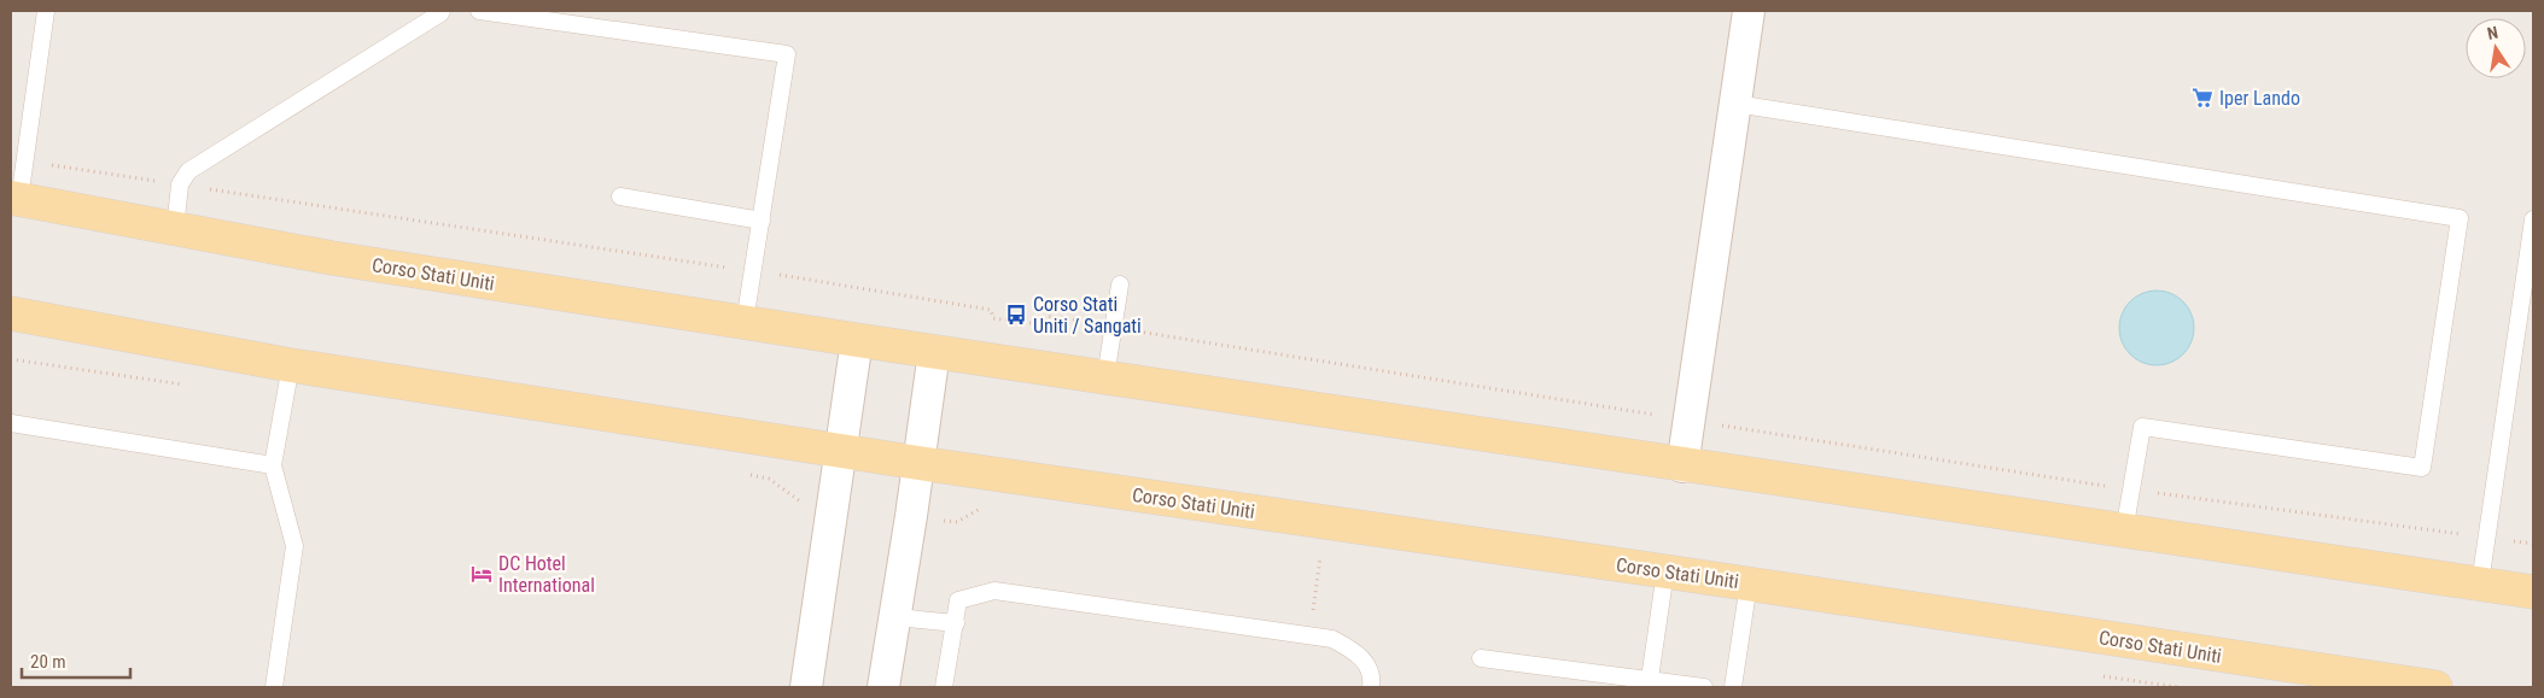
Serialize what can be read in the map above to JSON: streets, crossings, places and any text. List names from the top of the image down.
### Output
{
  "streets": {
    "main road": ["Corso Stati Uniti"]
  },
  "places": {
    "supermarket": ["Iper Lando"],
    "bus stop": ["Corso Stati Uniti / Sangati"],
    "hotel": ["DC Hotel International"]
  },
  "scale_bar": "20 m",
  "north": "top"
}
